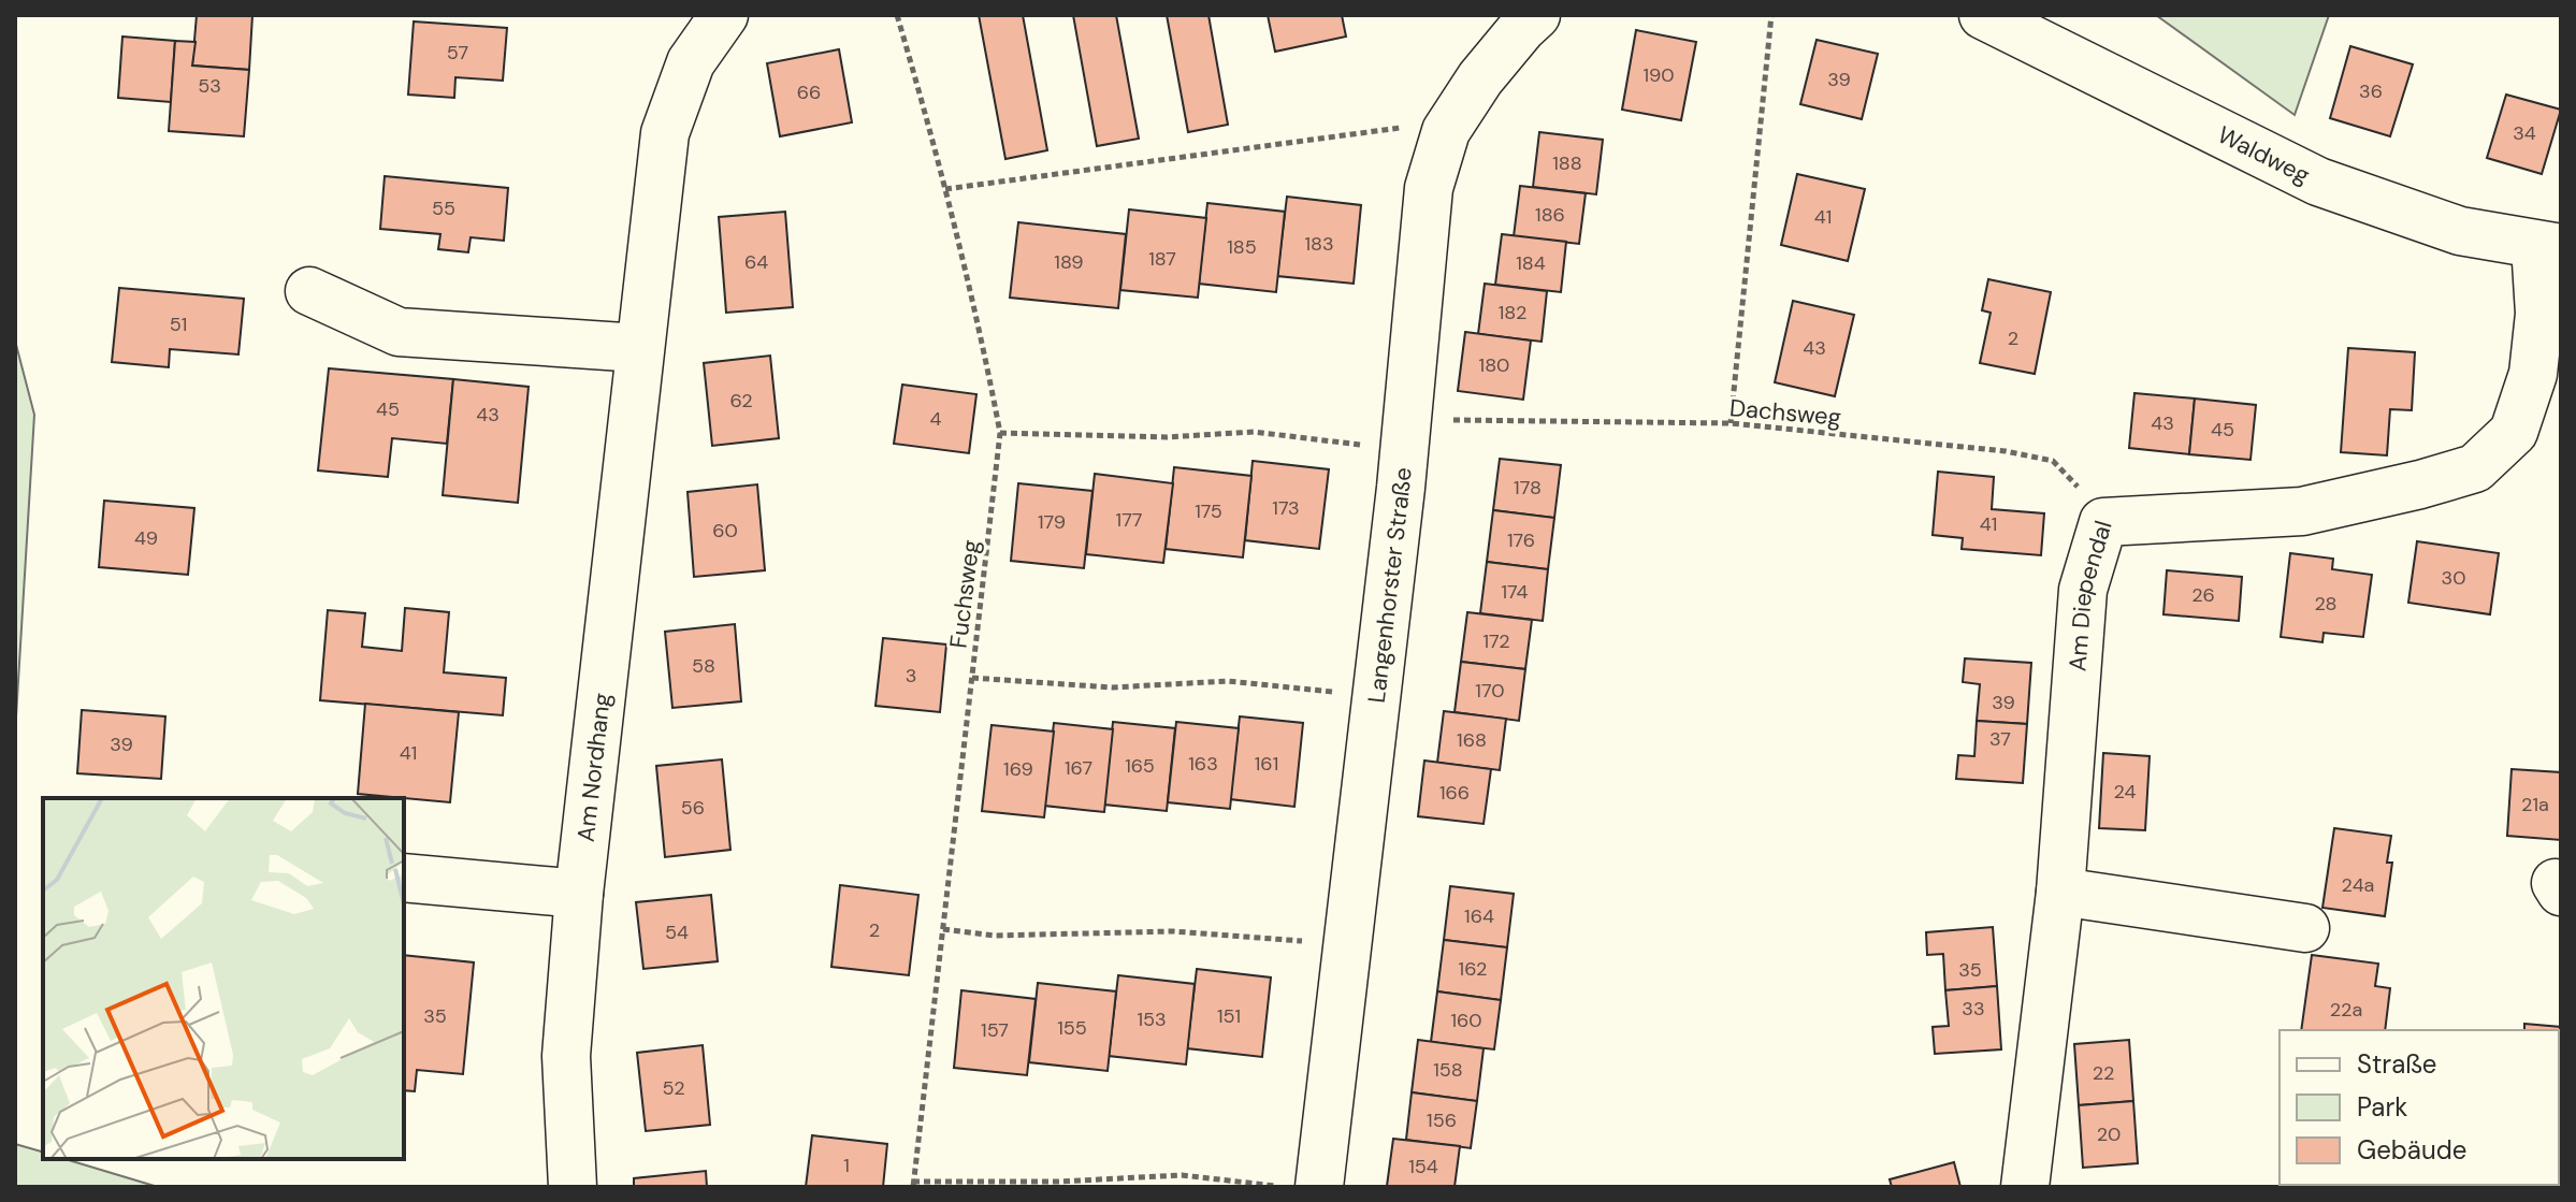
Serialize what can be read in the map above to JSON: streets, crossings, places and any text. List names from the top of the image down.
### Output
{
  "streets": {
    "street": [
      "Waldweg",
      "Langenhorster Straße",
      "Am Diependal",
      "Am Nordhang"
    ],
    "path": ["Dachsweg", "Fuchsweg"]
  },
  "crossings": [
    ["Waldweg", "Am Diependal"],
    ["Dachsweg", "Am Diependal"],
    ["Langenhorster Straße", "Fuchsweg"]
  ],
  "house_numbers": [
    "57",
    "190",
    "39",
    "53",
    "36",
    "66",
    "34",
    "188",
    "55",
    "186",
    "41",
    "183",
    "185",
    "187",
    "64",
    "189",
    "184",
    "182",
    "51",
    "2",
    "43",
    "180",
    "62",
    "45",
    "43",
    "4",
    "43",
    "45",
    "178",
    "173",
    "175",
    "177",
    "179",
    "41",
    "60",
    "49",
    "176",
    "30",
    "174",
    "26",
    "28",
    "172",
    "58",
    "3",
    "170",
    "39",
    "37",
    "168",
    "39",
    "41",
    "163",
    "161",
    "165",
    "167",
    "169",
    "24",
    "166",
    "21a",
    "56",
    "24a",
    "164",
    "2",
    "54",
    "162",
    "35",
    "33",
    "22a",
    "35",
    "151",
    "153",
    "160",
    "155",
    "157",
    "158",
    "22",
    "52",
    "156",
    "20",
    "1",
    "154"
  ],
  "legend": ["Straße", "Park", "Gebäude"]
}
